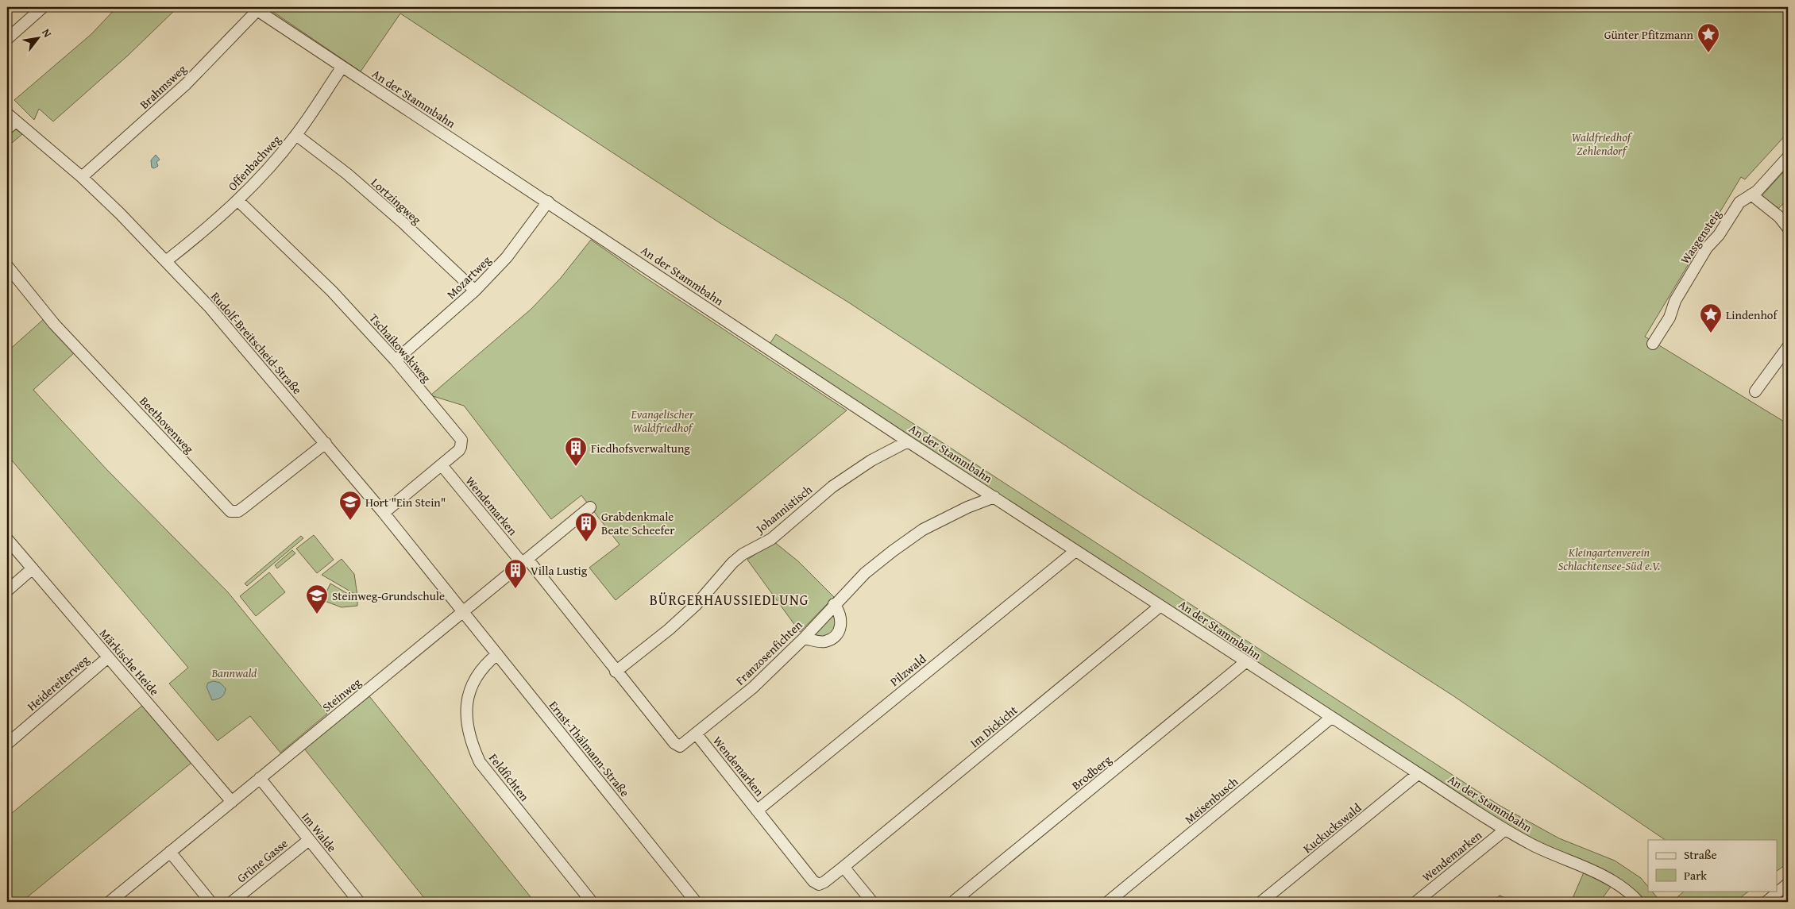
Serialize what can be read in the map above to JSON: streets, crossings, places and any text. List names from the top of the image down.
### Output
{
  "streets": {
    "street": [
      "Brahmsweg",
      "An der Stammbahn",
      "Offenbachweg",
      "Lortzingweg",
      "Wasgensteig",
      "Mozartweg",
      "Rudolf-Breitscheid-Straße",
      "Tschaikowskiweg",
      "Beethovenweg",
      "Wendemarken",
      "Johannistisch",
      "Franzosenfichten",
      "Märkische Heide",
      "Pilzwald",
      "Heidereiterweg",
      "Steinweg",
      "Im Dickicht",
      "Ernst-Thälmann-Straße",
      "Brodberg",
      "Feldfichten",
      "Meisenbusch",
      "Kuckuckswald",
      "Im Walde",
      "Grüne Gasse"
    ]
  },
  "crossings": [
    ["Brahmsweg", "An der Stammbahn"],
    ["Brahmsweg", "Rudolf-Breitscheid-Straße"],
    ["An der Stammbahn", "Offenbachweg"],
    ["An der Stammbahn", "Mozartweg"],
    ["An der Stammbahn", "Wendemarken"],
    ["An der Stammbahn", "Johannistisch"],
    ["An der Stammbahn", "Franzosenfichten"],
    ["An der Stammbahn", "Pilzwald"],
    ["An der Stammbahn", "Im Dickicht"],
    ["An der Stammbahn", "Brodberg"],
    ["An der Stammbahn", "Meisenbusch"],
    ["An der Stammbahn", "Kuckuckswald"],
    ["Offenbachweg", "Lortzingweg"],
    ["Offenbachweg", "Rudolf-Breitscheid-Straße"],
    ["Offenbachweg", "Tschaikowskiweg"],
    ["Lortzingweg", "Mozartweg"],
    ["Mozartweg", "Tschaikowskiweg"],
    ["Rudolf-Breitscheid-Straße", "Tschaikowskiweg"],
    ["Rudolf-Breitscheid-Straße", "Beethovenweg"],
    ["Rudolf-Breitscheid-Straße", "Steinweg"],
    ["Rudolf-Breitscheid-Straße", "Ernst-Thälmann-Straße"],
    ["Tschaikowskiweg", "Wendemarken"],
    ["Wendemarken", "Johannistisch"],
    ["Wendemarken", "Franzosenfichten"],
    ["Wendemarken", "Pilzwald"],
    ["Wendemarken", "Steinweg"],
    ["Wendemarken", "Im Dickicht"],
    ["Märkische Heide", "Heidereiterweg"],
    ["Märkische Heide", "Steinweg"],
    ["Steinweg", "Ernst-Thälmann-Straße"],
    ["Steinweg", "Im Walde"],
    ["Ernst-Thälmann-Straße", "Feldfichten"],
    ["Im Walde", "Grüne Gasse"]
  ],
  "districts": ["BÜRGERHAUSSIEDLUNG"],
  "parks": [
    "Waldfriedhof Zehlendorf",
    "Evangelischer Waldfriedhof",
    "Kleingartenverein Schlachtensee-Süd e.V.",
    "Bannwald"
  ],
  "places": {
    "place": ["Günter Pfitzmann", "Lindenhof"],
    "building": ["Fiedhofsverwaltung", "Grabdenkmale Beate Scheefer", "Villa Lustig"],
    "school or university": ["Hort \"Ein Stein\"", "Steinweg-Grundschule"]
  },
  "legend": ["Straße", "Park"],
  "north": "top right"
}
